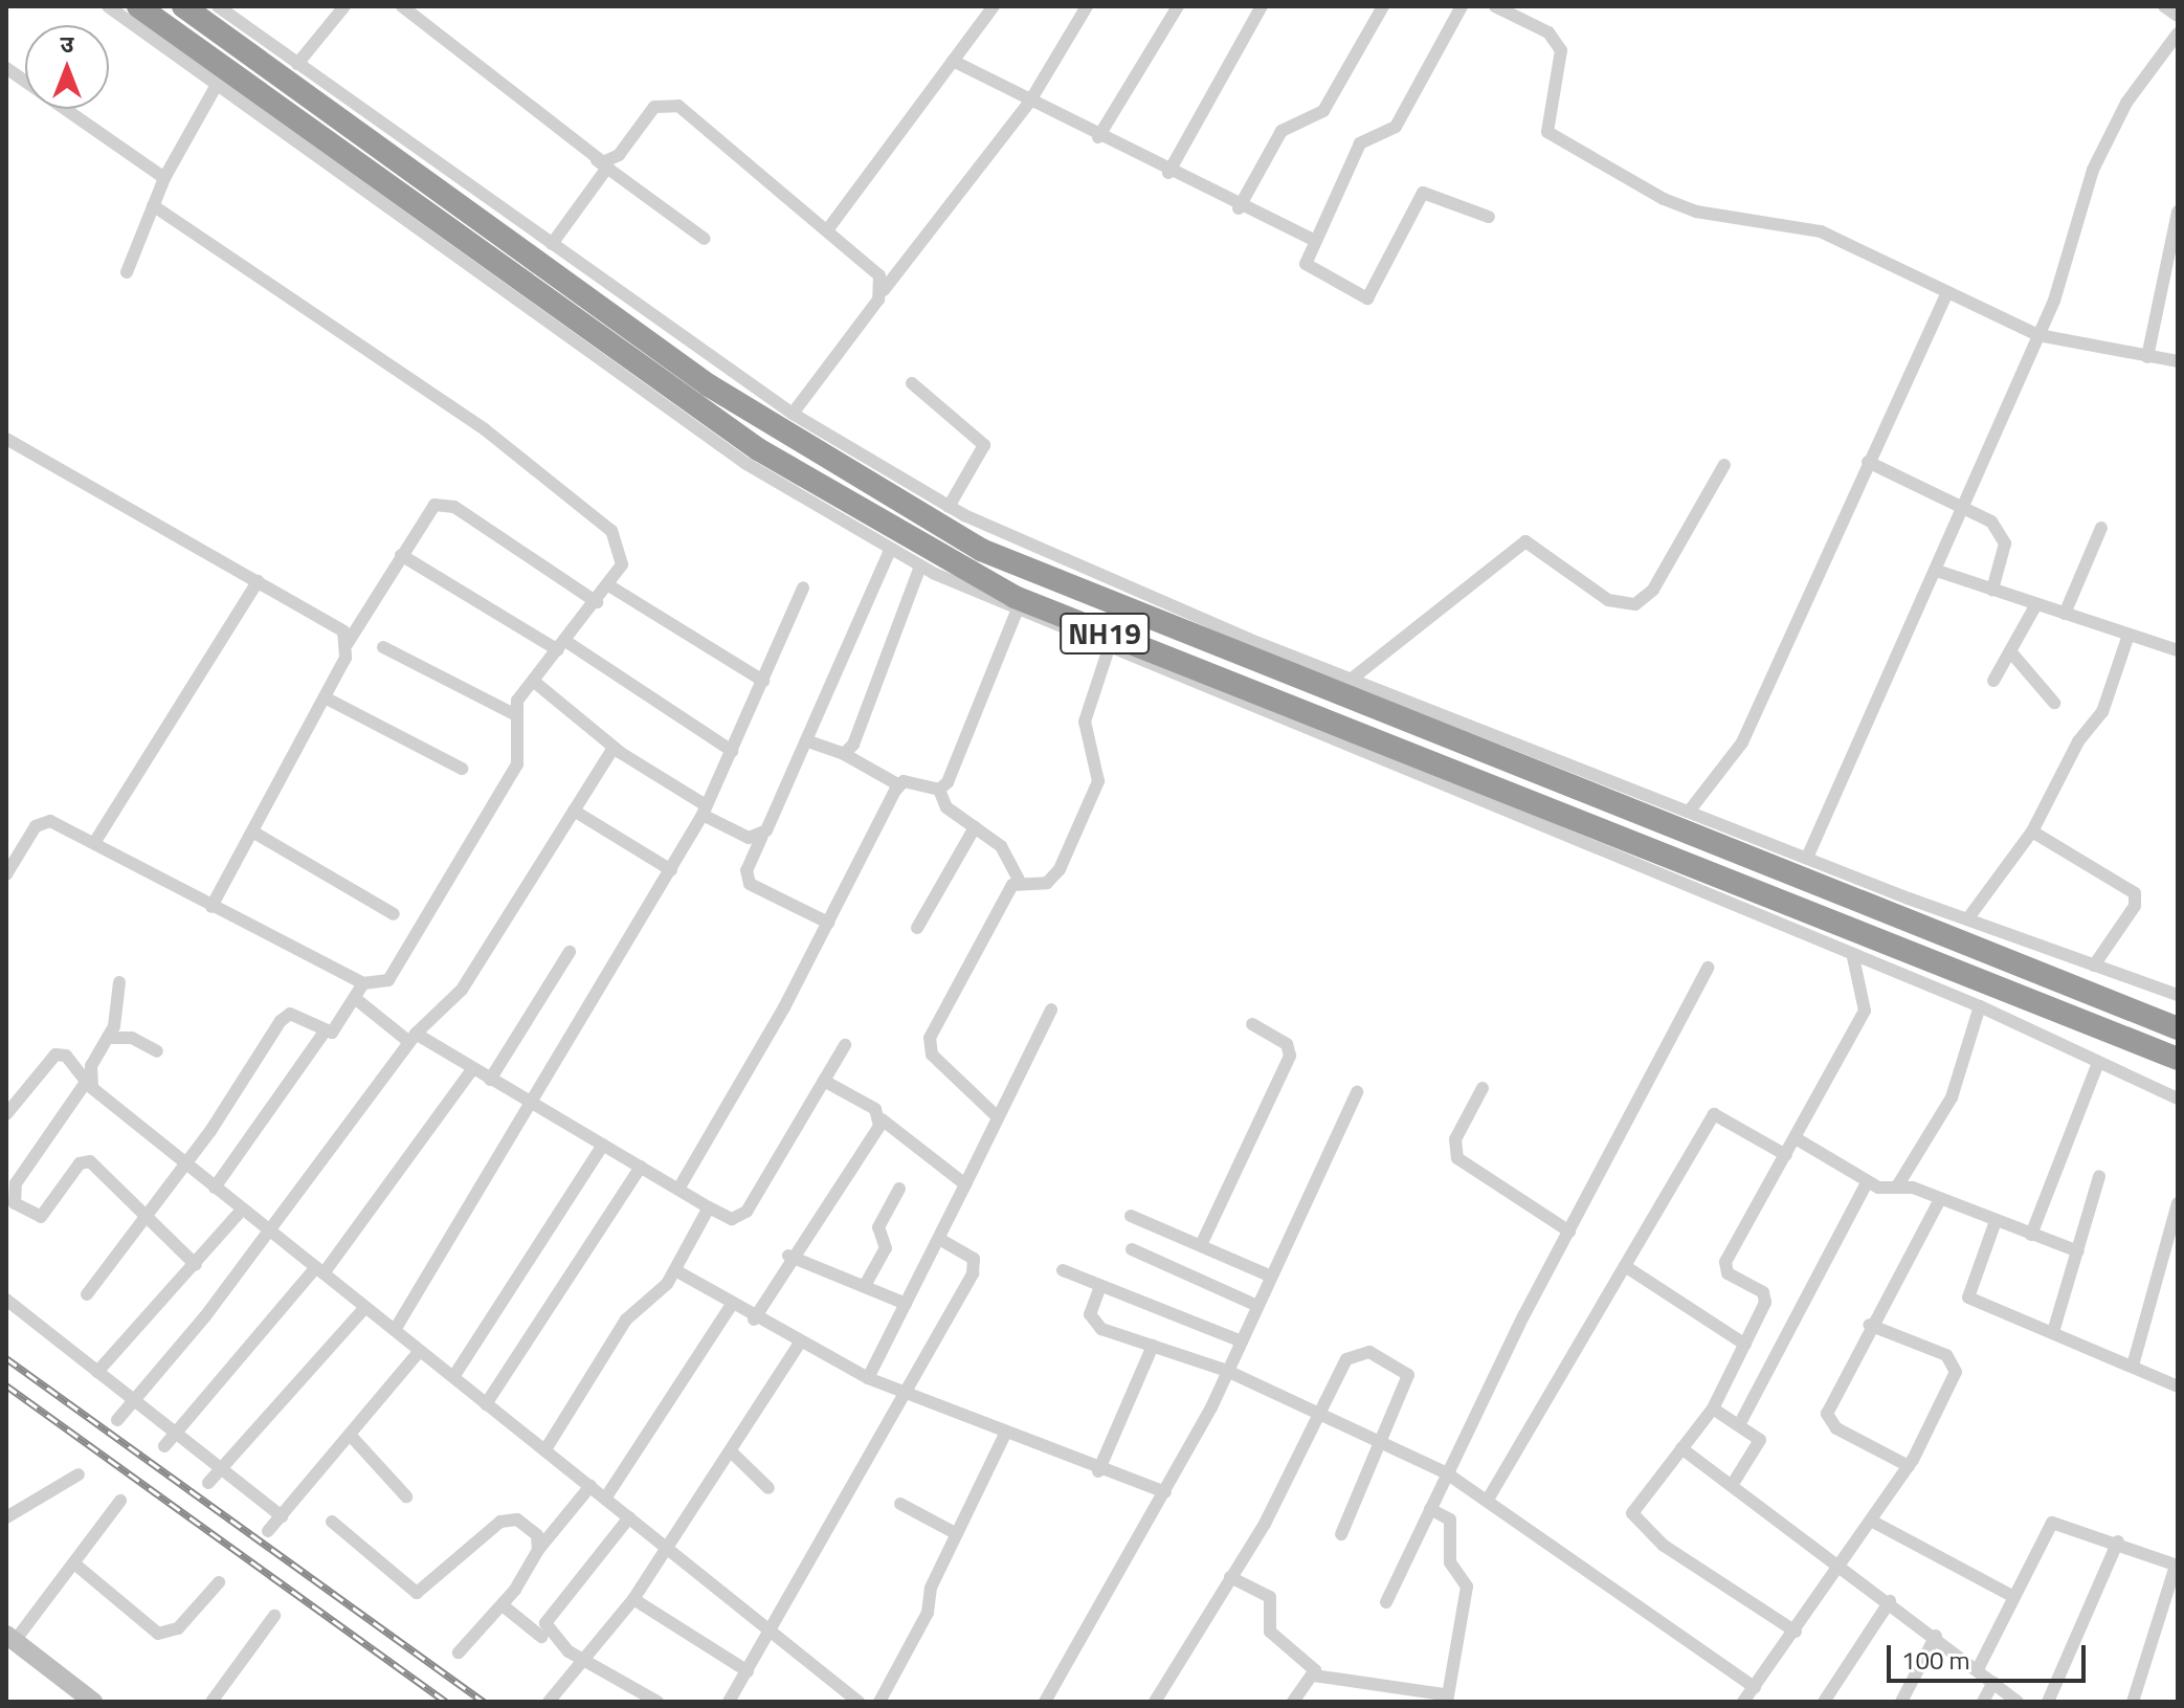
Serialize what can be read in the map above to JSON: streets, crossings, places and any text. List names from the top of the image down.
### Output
{
  "streets": {
    "highway": ["NH19"]
  },
  "scale_bar": "100 m",
  "north": "top"
}
